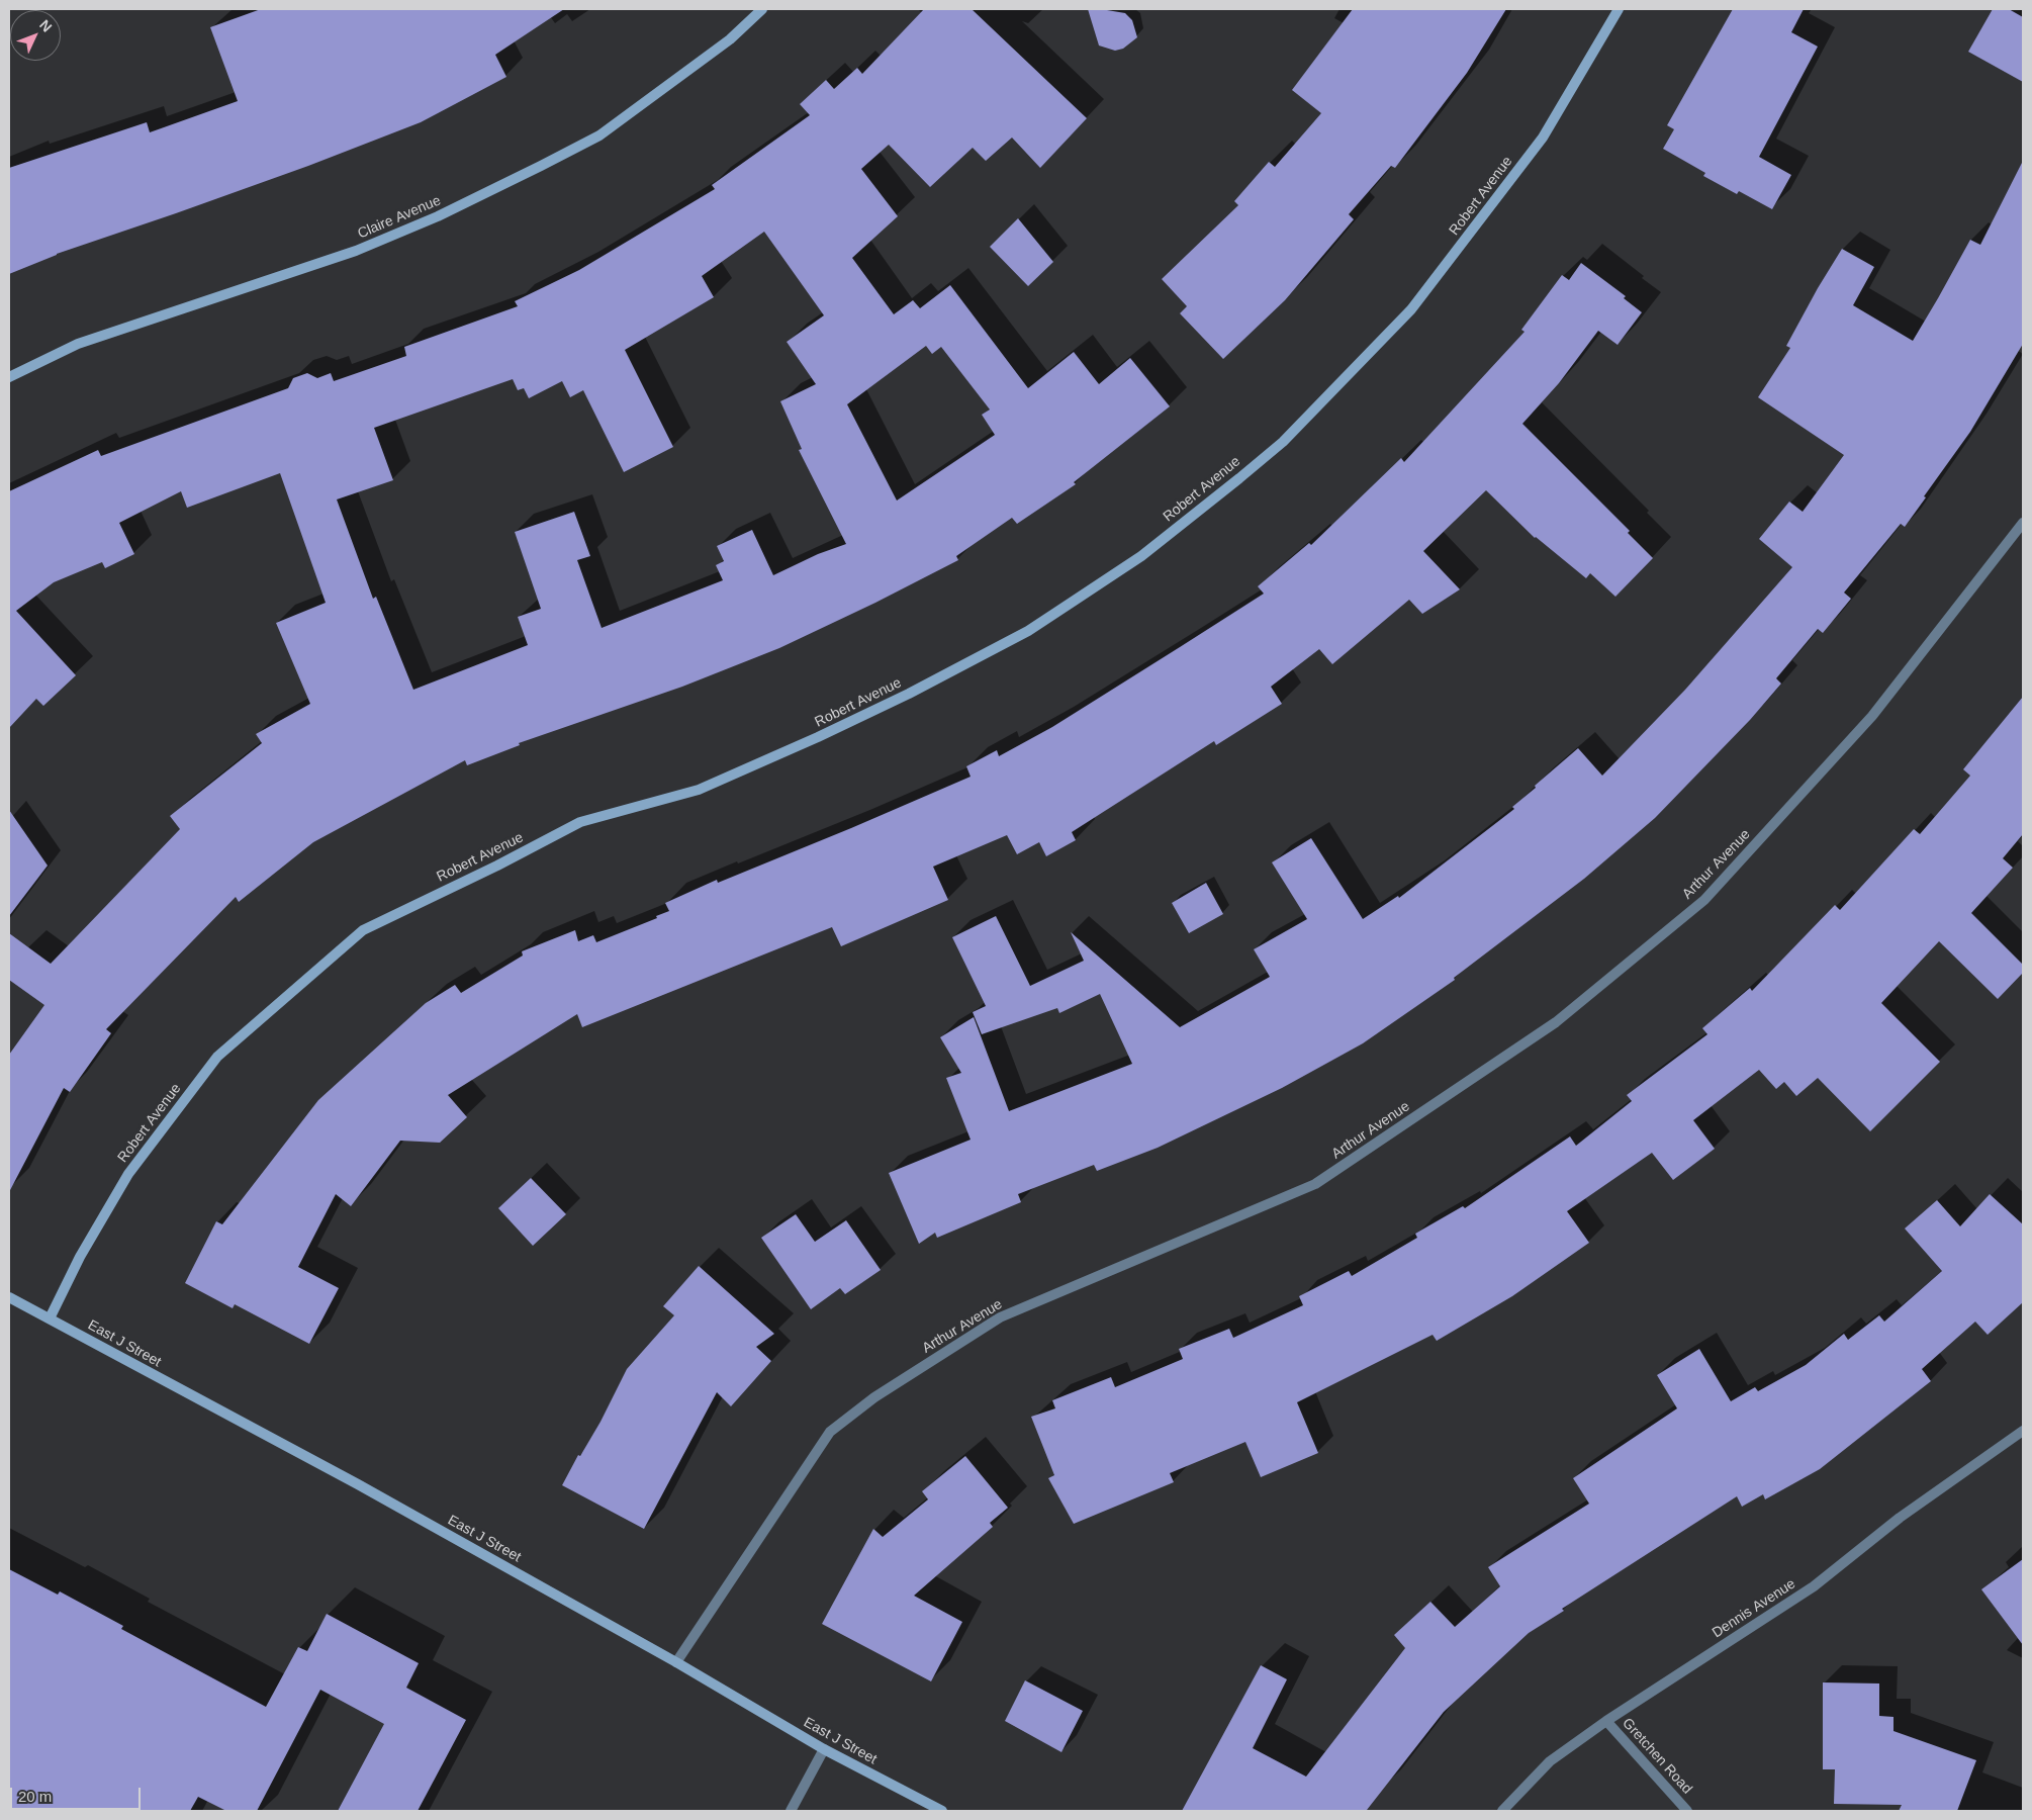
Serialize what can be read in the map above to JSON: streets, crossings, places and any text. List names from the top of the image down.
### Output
{
  "streets": {
    "street": [
      "Robert Avenue",
      "Claire Avenue",
      "Arthur Avenue",
      "East J Street",
      "Dennis Avenue",
      "Gretchen Road"
    ]
  },
  "crossings": [
    ["Robert Avenue", "East J Street"],
    ["Arthur Avenue", "East J Street"],
    ["Dennis Avenue", "Gretchen Road"]
  ],
  "scale_bar": "20 m",
  "north": "top right"
}
